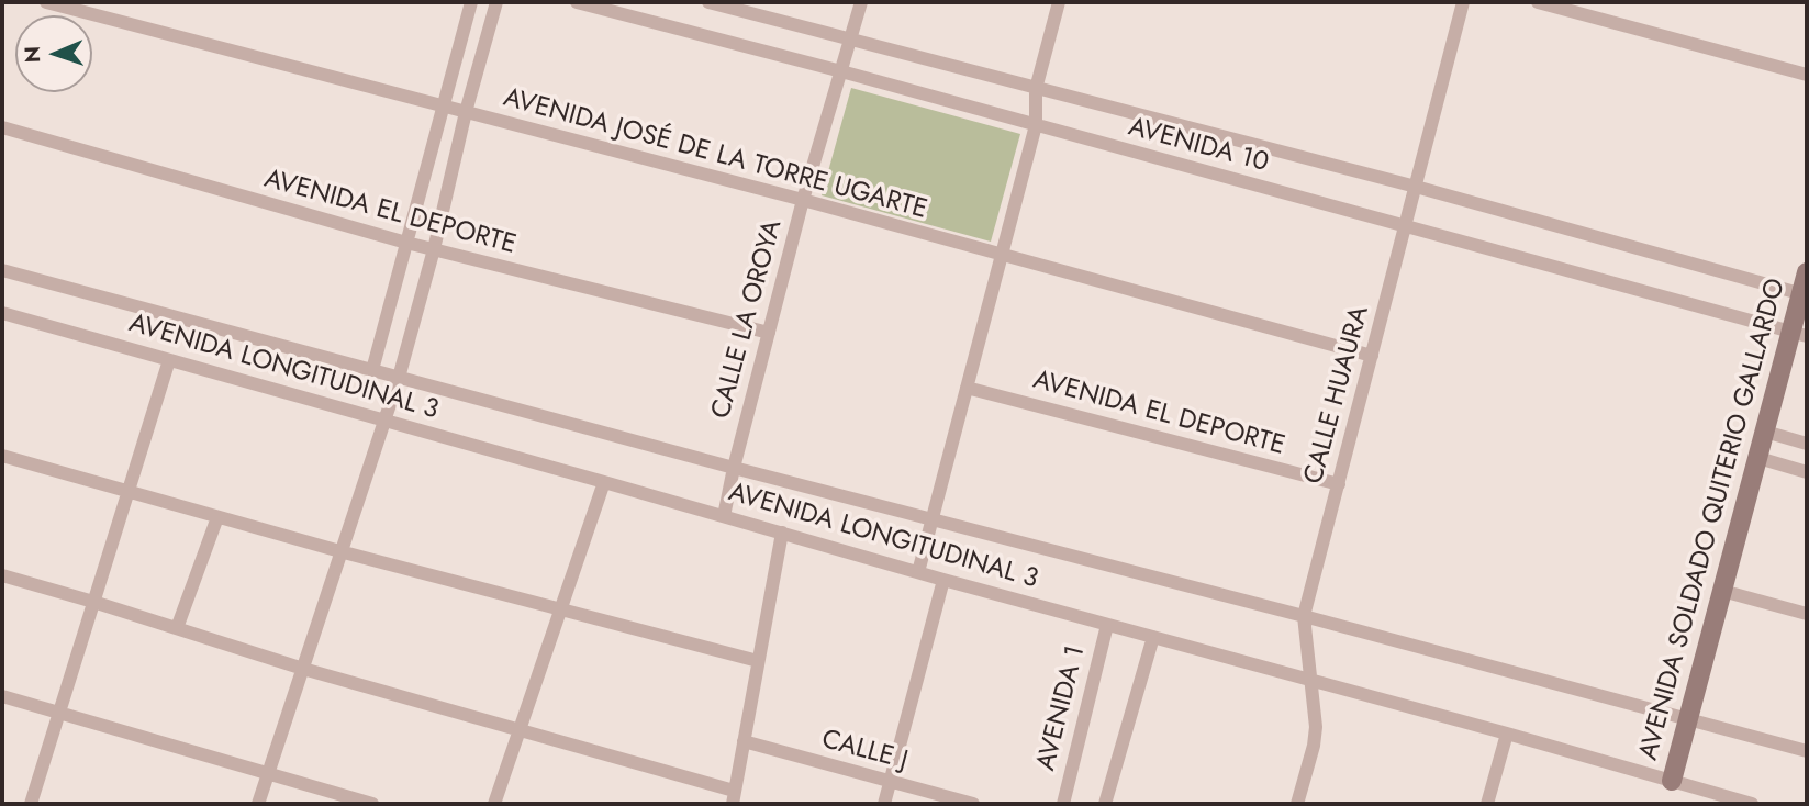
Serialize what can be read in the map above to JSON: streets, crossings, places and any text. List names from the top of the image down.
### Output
{
  "streets": {
    "street": [
      "AVENIDA 10",
      "AVENIDA JOSÉ DE LA TORRE UGARTE",
      "AVENIDA EL DEPORTE",
      "CALLE LA OROYA",
      "AVENIDA LONGITUDINAL 3",
      "CALLE HUAURA",
      "AVENIDA SOLDADO QUITERIO GALLARDO",
      "AVENIDA 1",
      "CALLE J"
    ]
  },
  "crossings": [
    ["AVENIDA 10", "CALLE LA OROYA"],
    ["AVENIDA 10", "CALLE HUAURA"],
    ["AVENIDA 10", "AVENIDA SOLDADO QUITERIO GALLARDO"],
    ["AVENIDA JOSÉ DE LA TORRE UGARTE", "CALLE LA OROYA"],
    ["AVENIDA JOSÉ DE LA TORRE UGARTE", "CALLE HUAURA"],
    ["AVENIDA EL DEPORTE", "CALLE LA OROYA"],
    ["AVENIDA EL DEPORTE", "CALLE HUAURA"],
    ["CALLE LA OROYA", "AVENIDA LONGITUDINAL 3"],
    ["AVENIDA LONGITUDINAL 3", "CALLE HUAURA"],
    ["AVENIDA LONGITUDINAL 3", "AVENIDA SOLDADO QUITERIO GALLARDO"],
    ["AVENIDA LONGITUDINAL 3", "AVENIDA 1"]
  ],
  "north": "left"
}
